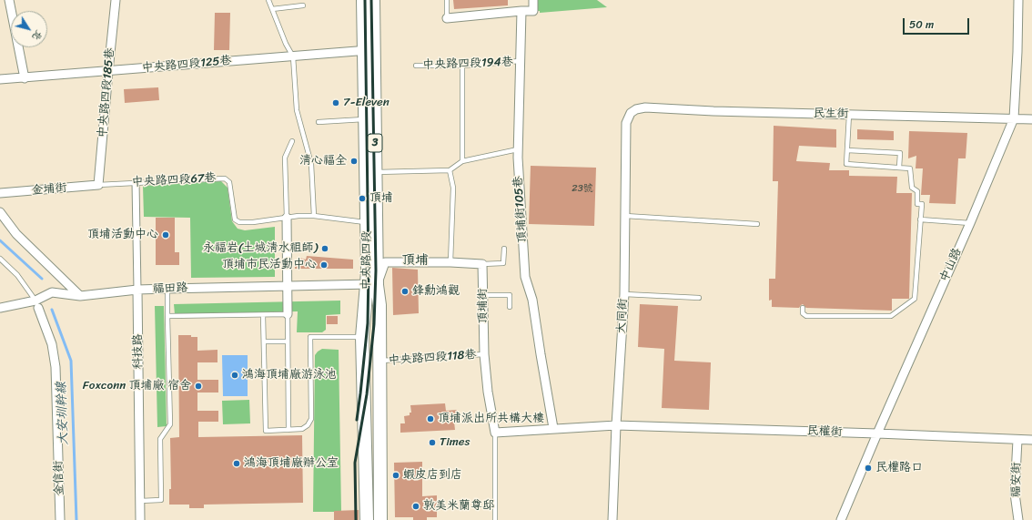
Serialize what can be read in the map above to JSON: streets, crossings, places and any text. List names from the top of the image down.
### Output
{
  "streets": {
    "main road": ["3", "中央路四段"],
    "street": [
      "中央路四段125巷",
      "中央路四段185巷",
      "民生街",
      "金埔街",
      "頂埔街105巷",
      "中山路",
      "福田路",
      "頂埔街",
      "大同街",
      "科技路",
      "民權街",
      "金信街",
      "福安街"
    ],
    "lane": ["中央路四段194巷", "中央路四段67巷", "中央路四段118巷"]
  },
  "crossings": [
    ["中央路四段194巷", "頂埔街105巷"],
    ["中央路四段125巷", "中央路四段185巷"],
    ["中央路四段125巷", "中央路四段"],
    ["中央路四段185巷", "中央路四段67巷"],
    ["中央路四段185巷", "金埔街"],
    ["民生街", "中山路"],
    ["民生街", "大同街"],
    ["中央路四段67巷", "金埔街"],
    ["中央路四段67巷", "中央路四段"],
    ["中央路四段67巷", "科技路"],
    ["中央路四段", "福田路"],
    ["中央路四段", "中央路四段118巷"],
    ["中山路", "民權街"],
    ["福田路", "科技路"],
    ["頂埔街", "中央路四段118巷"],
    ["大同街", "民權街"],
    ["民權街", "福安街"]
  ],
  "districts": ["頂埔"],
  "water": ["大安圳幹線"],
  "places": [
    "7-Eleven",
    "清心福全",
    "頂埔",
    "頂埔活動中心",
    "永福岩(土城清水祖師)",
    "頂埔市民活動中心",
    "鋒勳鴻觀",
    "鴻海頂埔廠游泳池",
    "Foxconn 頂埔廠 宿舍",
    "頂埔派出所共構大樓",
    "Times",
    "鴻海頂埔廠辦公室",
    "民權路口",
    "蝦皮店到店",
    "敦美米蘭尊邸"
  ],
  "house_numbers": ["23號"],
  "scale_bar": "50 m",
  "north": "bottom right"
}
